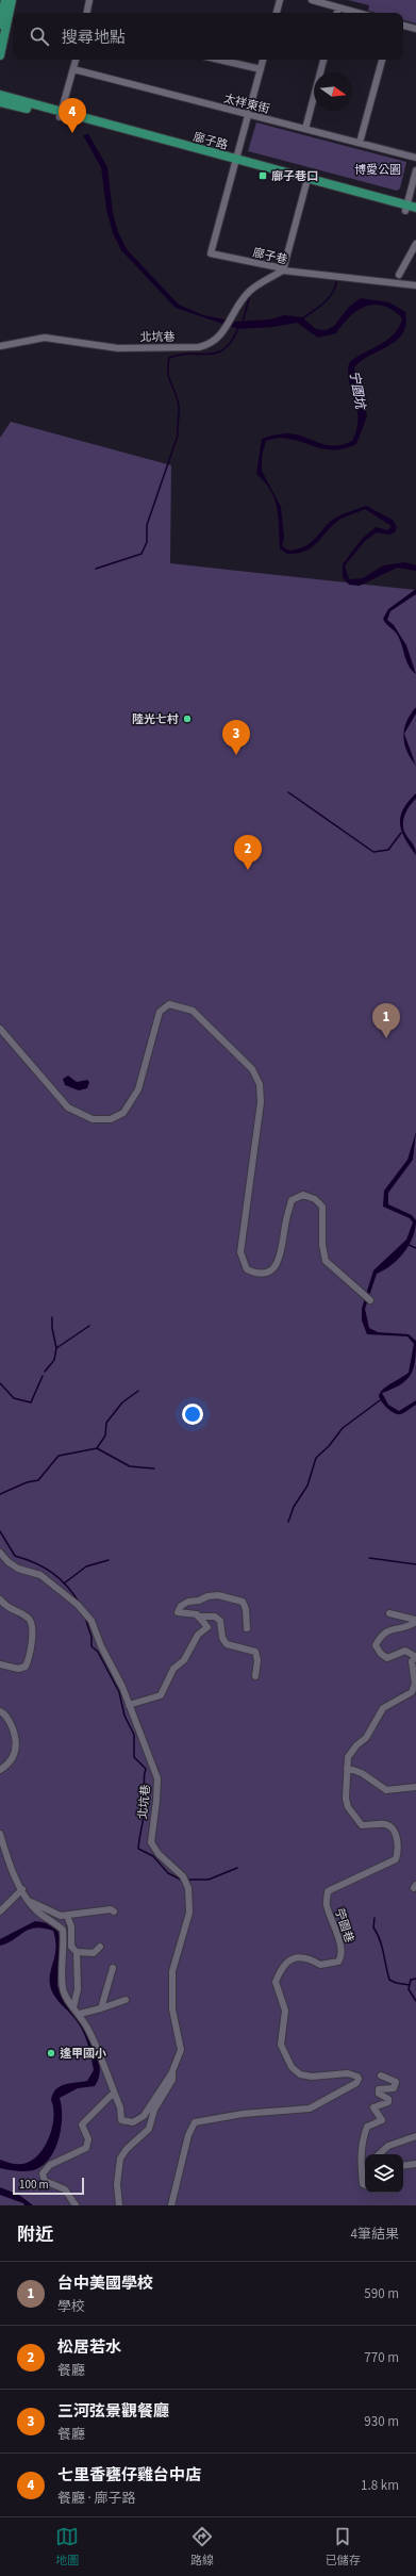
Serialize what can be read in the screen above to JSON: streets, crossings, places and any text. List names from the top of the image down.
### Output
{
  "streets": {
    "main road": ["廍子路"],
    "street": [
      "太祥東街",
      "廍子巷",
      "北坑巷",
      "苧園巷"
    ]
  },
  "crossings": [
    ["廍子路", "廍子巷"],
    ["廍子巷", "北坑巷"]
  ],
  "water": ["宁園坑"],
  "parks": ["博愛公園"],
  "places": {
    "transit": ["廍子巷口"],
    "other": ["陸光七村", "逢甲國小"]
  },
  "scale_bar": "100 m",
  "north": "right",
  "page": {
    "search": "搜尋地點",
    "pins": [
      "4",
      "3",
      "2",
      "1"
    ],
    "scale": "100 m",
    "heading": ["附近", "4筆結果"],
    "list": [
      {
        "mark": "1",
        "name": "台中美國學校",
        "note": "學校",
        "value": "590 m"
      },
      {
        "mark": "2",
        "name": "松居若水",
        "note": "餐廳",
        "value": "770 m"
      },
      {
        "mark": "3",
        "name": "三河弦景觀餐廳",
        "note": "餐廳",
        "value": "930 m"
      },
      {
        "mark": "4",
        "name": "七里香甕仔雞台中店",
        "note": "餐廳 · 廍子路",
        "value": "1.8 km"
      }
    ],
    "nav": ["地圖", "路線", "已儲存"]
  }
}
